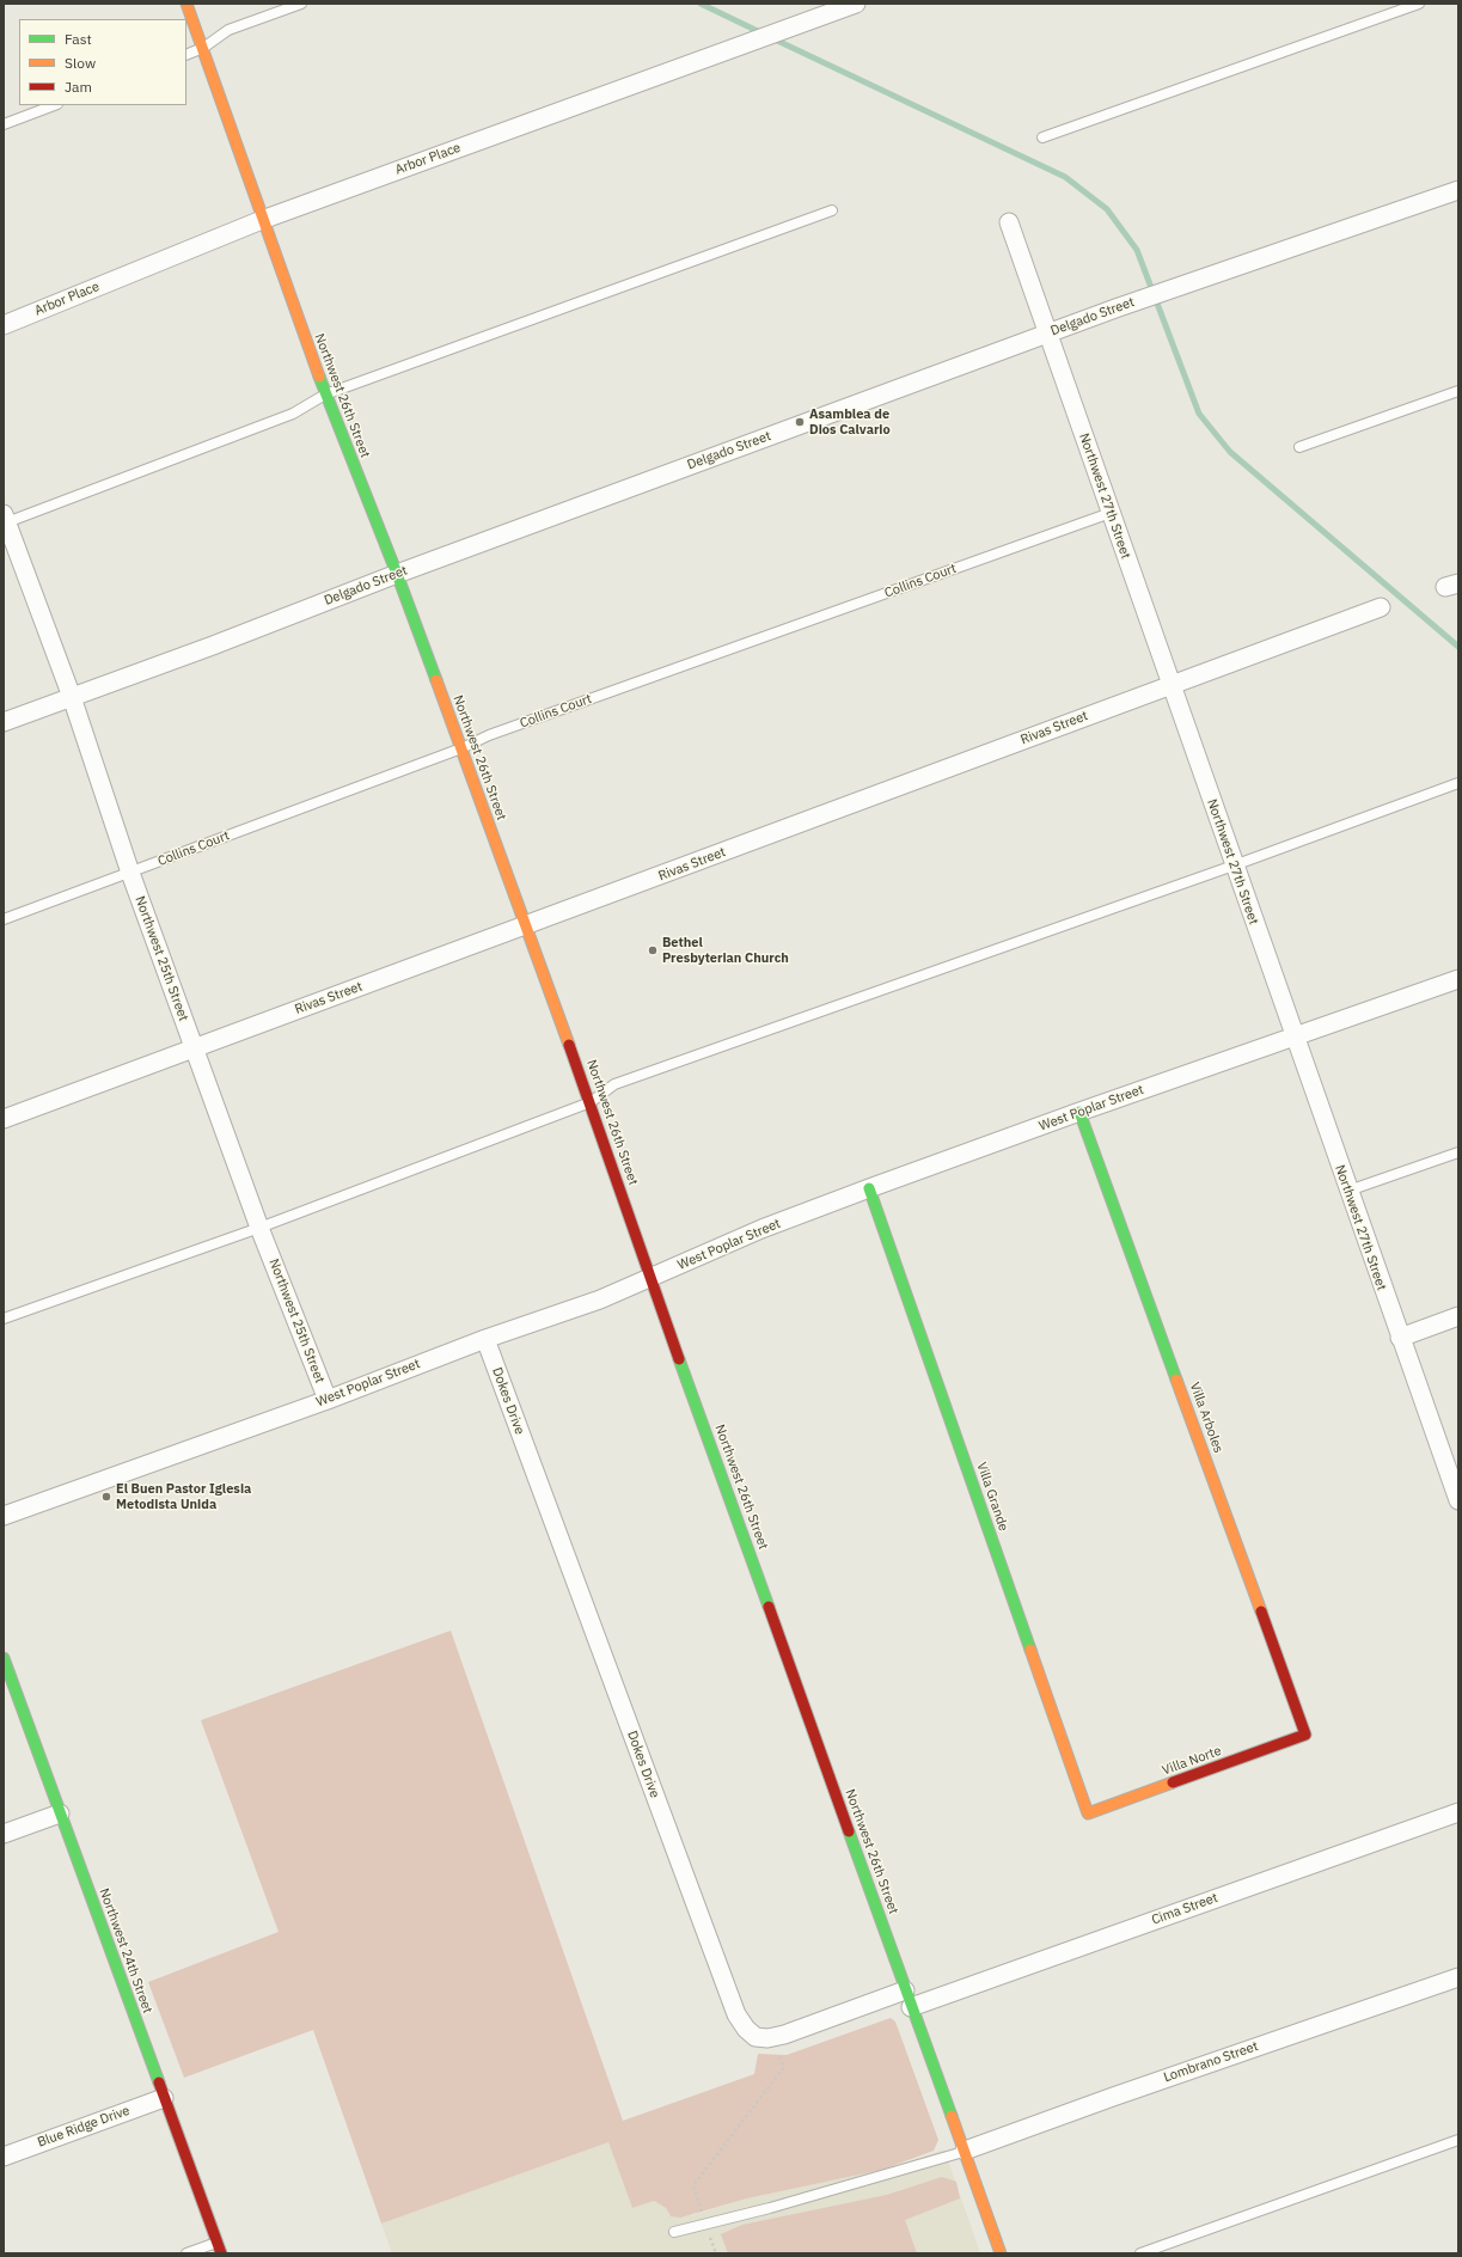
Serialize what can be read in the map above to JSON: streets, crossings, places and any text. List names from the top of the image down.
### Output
{
  "streets": {
    "street": [
      "Arbor Place",
      "Delgado Street",
      "Northwest 26th Street",
      "Northwest 27th Street",
      "Rivas Street",
      "Northwest 25th Street",
      "West Poplar Street",
      "Dokes Drive",
      "Villa Arboles",
      "Villa Grande",
      "Villa Norte",
      "Cima Street",
      "Northwest 24th Street",
      "Lombrano Street",
      "Blue Ridge Drive"
    ],
    "lane": ["Collins Court"]
  },
  "crossings": [
    ["Arbor Place", "Northwest 26th Street"],
    ["Delgado Street", "Northwest 26th Street"],
    ["Delgado Street", "Northwest 27th Street"],
    ["Delgado Street", "Northwest 25th Street"],
    ["Northwest 26th Street", "Collins Court"],
    ["Northwest 26th Street", "Rivas Street"],
    ["Northwest 26th Street", "West Poplar Street"],
    ["Northwest 26th Street", "Cima Street"],
    ["Northwest 26th Street", "Lombrano Street"],
    ["Northwest 27th Street", "Collins Court"],
    ["Northwest 27th Street", "Rivas Street"],
    ["Northwest 27th Street", "West Poplar Street"],
    ["Collins Court", "Northwest 25th Street"],
    ["Rivas Street", "Northwest 25th Street"],
    ["Northwest 25th Street", "West Poplar Street"],
    ["West Poplar Street", "Dokes Drive"],
    ["West Poplar Street", "Villa Arboles"],
    ["West Poplar Street", "Villa Grande"],
    ["Villa Arboles", "Villa Norte"],
    ["Villa Grande", "Villa Norte"],
    ["Northwest 24th Street", "Blue Ridge Drive"]
  ],
  "places": ["Asamblea de Dios Calvario", "Bethel Presbyterian Church", "El Buen Pastor Iglesia Metodista Unida"],
  "legend": ["Fast", "Slow", "Jam"]
}
